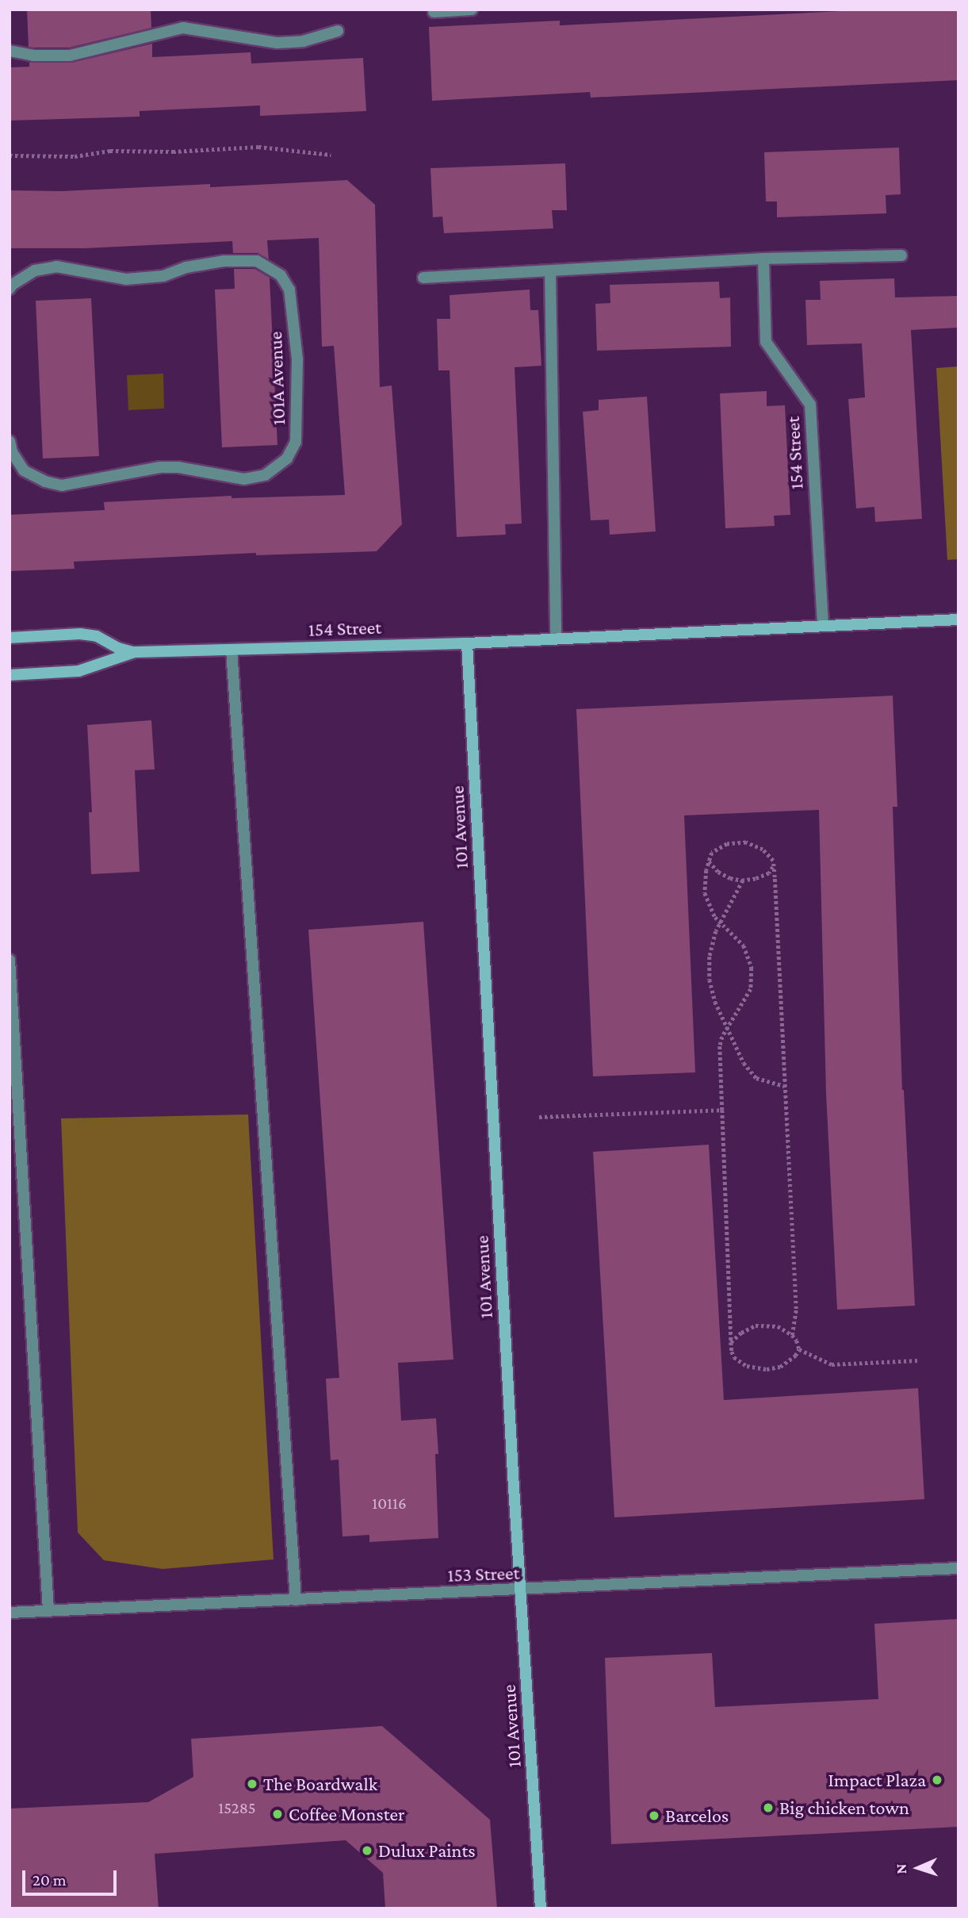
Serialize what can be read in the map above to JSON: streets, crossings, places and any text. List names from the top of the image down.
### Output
{
  "streets": {
    "street": [
      "101A Avenue",
      "154 Street",
      "101 Avenue",
      "153 Street"
    ]
  },
  "crossings": [
    ["154 Street", "101 Avenue"],
    ["101 Avenue", "153 Street"]
  ],
  "places": [
    "Impact Plaza",
    "The Boardwalk",
    "Big chicken town",
    "Coffee Monster",
    "Barcelos",
    "Dulux Paints"
  ],
  "house_numbers": ["10116", "15285"],
  "scale_bar": "20 m",
  "north": "left"
}
